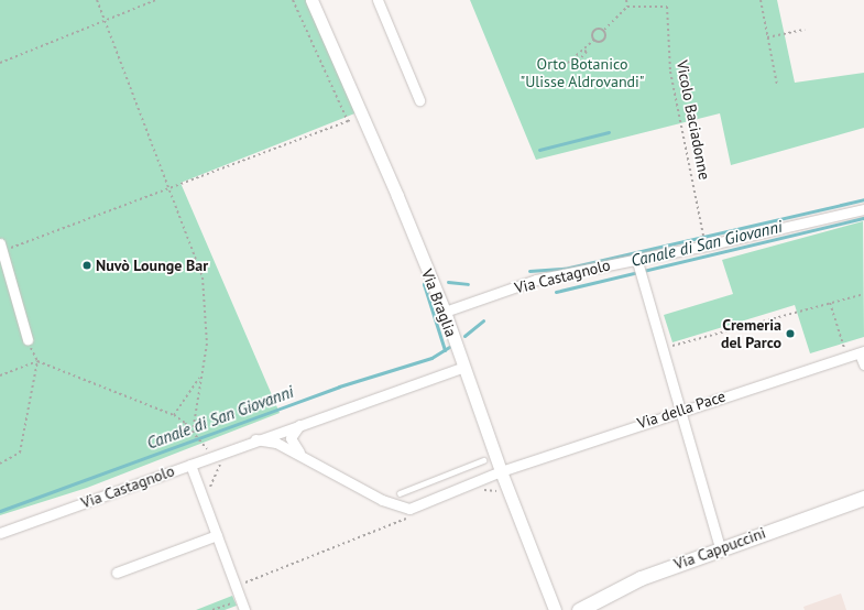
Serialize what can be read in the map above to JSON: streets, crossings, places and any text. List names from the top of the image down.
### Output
{
  "streets": {
    "main road": ["Via Cappuccini"],
    "street": ["Via Castagnolo", "Via Braglia", "Via della Pace"],
    "path": ["Vicolo Baciadonne"]
  },
  "crossings": [
    ["Via Castagnolo", "Via Braglia"],
    ["Via Braglia", "Via della Pace"]
  ],
  "water": ["Canale di San Giovanni"],
  "parks": ["Orto Botanico \"Ulisse Aldrovandi\""],
  "places": ["Nuvò Lounge Bar", "Cremeria del Parco"]
}
